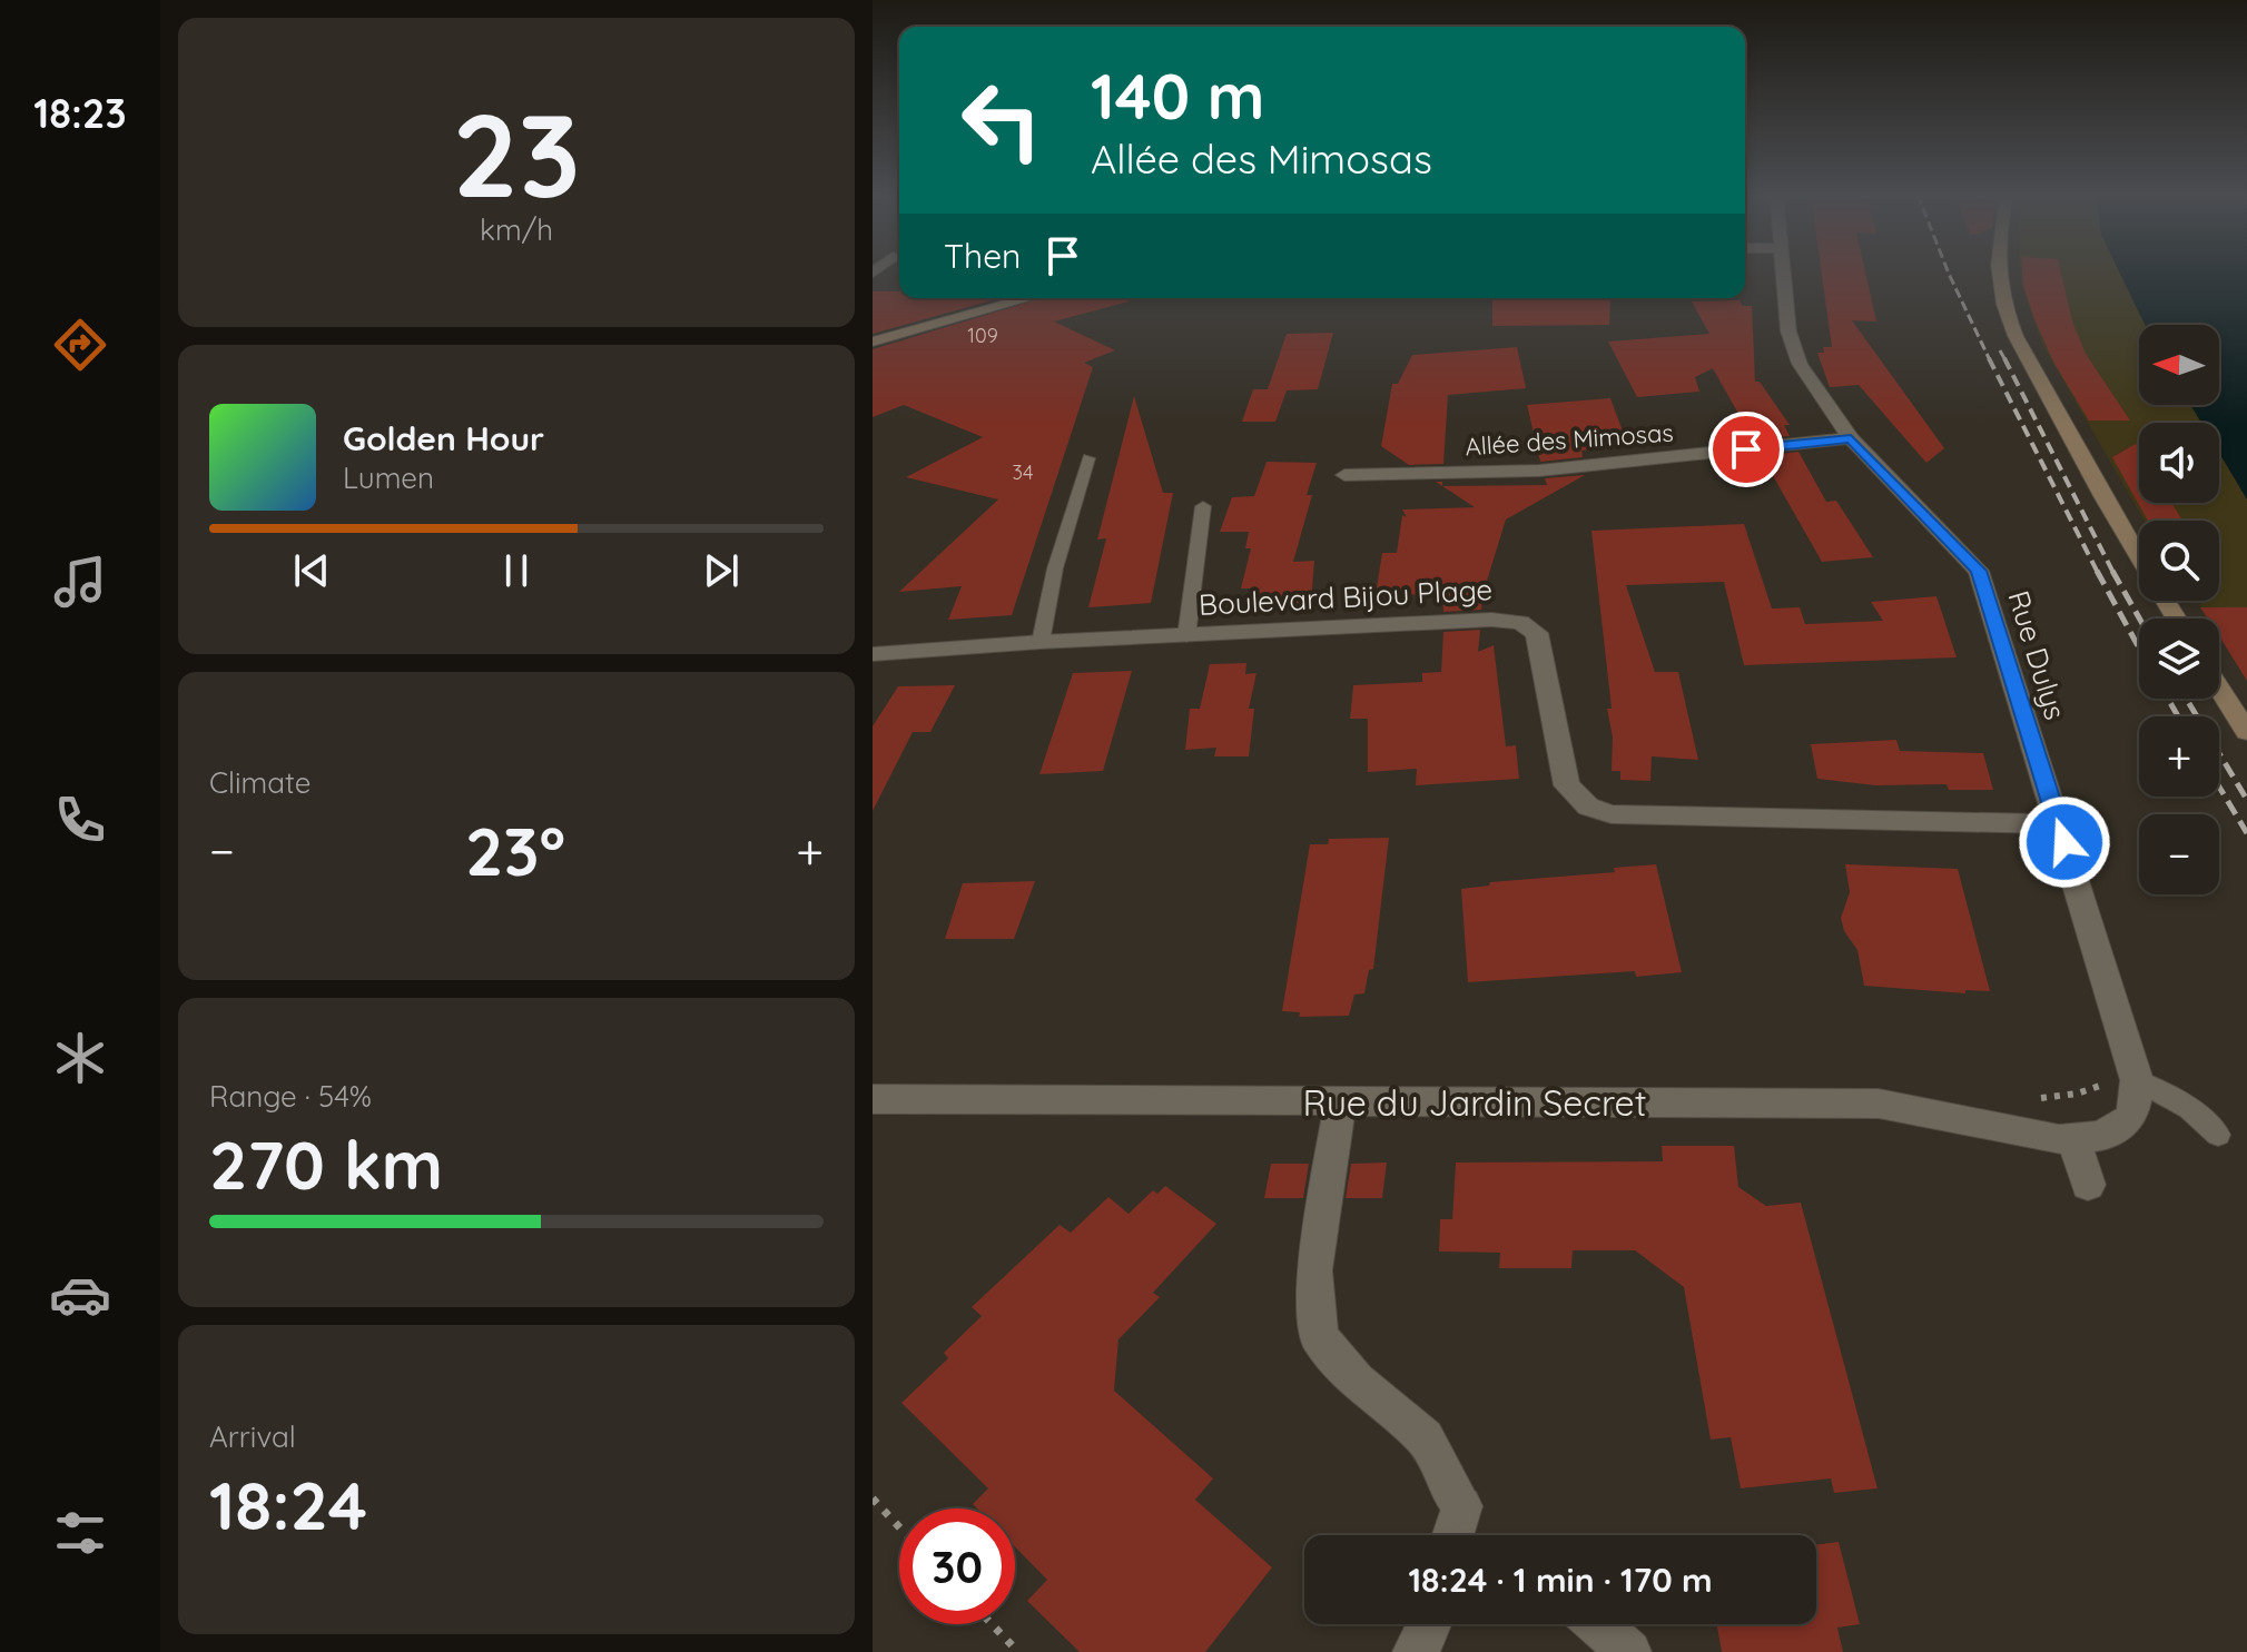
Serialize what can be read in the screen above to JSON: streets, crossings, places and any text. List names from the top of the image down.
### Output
{
  "streets": {
    "street": [
      "Allée des Mimosas",
      "Boulevard Bijou Plage",
      "Rue Dulys",
      "Rue du Jardin Secret"
    ]
  },
  "crossings": [
    ["Allée des Mimosas", "Rue Dulys"],
    ["Boulevard Bijou Plage", "Rue Dulys"],
    ["Rue Dulys", "Rue du Jardin Secret"]
  ],
  "house_numbers": ["109", "34"],
  "north": "left",
  "page": {
    "tabs": "18:23",
    "tile": [
      ["23", "km/h"],
      "Climate",
      ["Range · 54%", "270 km"],
      ["Arrival", "18:24"]
    ],
    "turn": ["140 m", "Allée des Mimosas"],
    "then": "Then",
    "map_buttons": ["+", "−"],
    "song": ["Golden Hour", "Lumen"],
    "heat": ["−", "23°", "+"],
    "limit": "30",
    "trip": "18:24 · 1 min · 170 m"
  }
}
